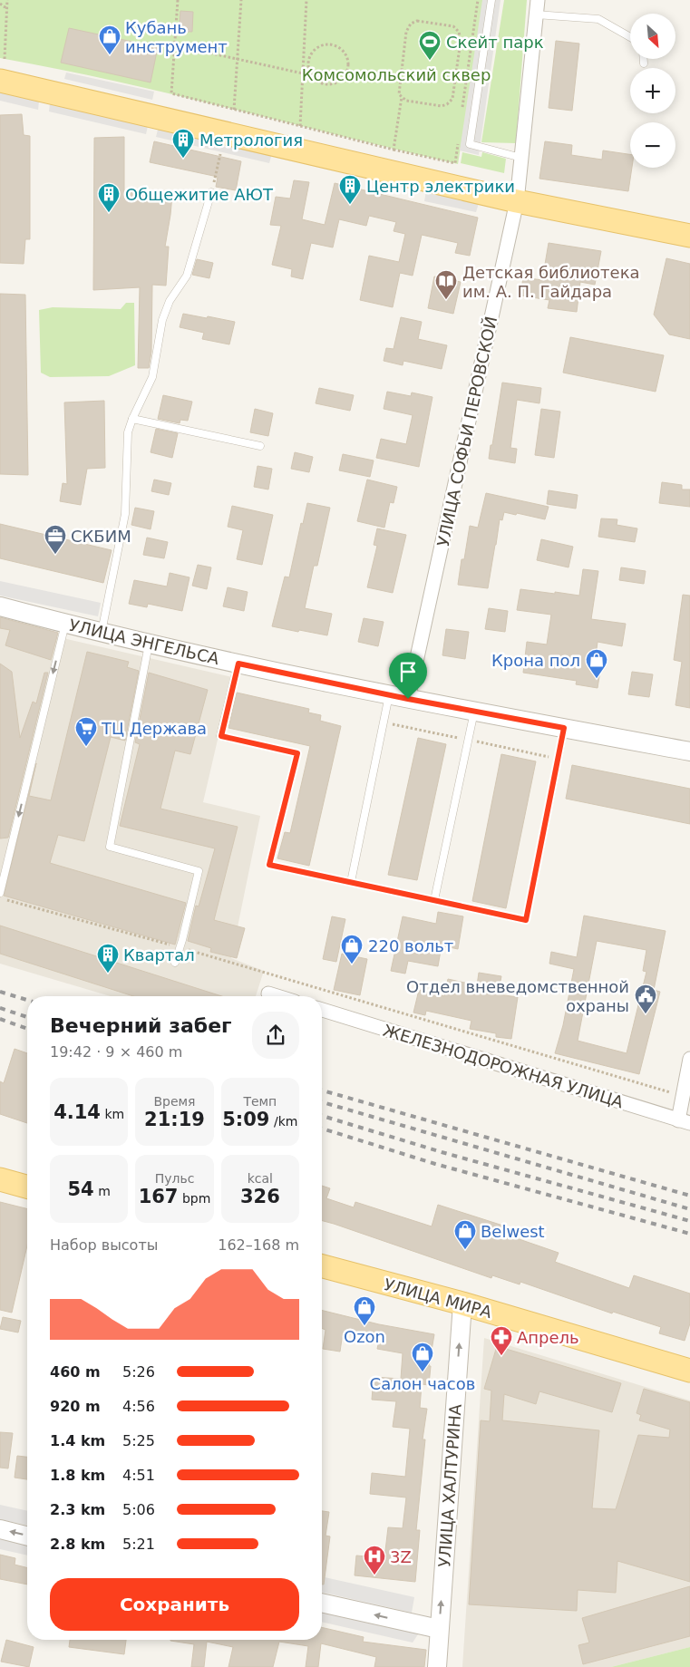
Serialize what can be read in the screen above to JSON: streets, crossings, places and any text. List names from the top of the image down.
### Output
{
  "streets": {
    "main road": ["УЛИЦА МИРА"],
    "street": [
      "УЛИЦА СОФЬИ ПЕРОВСКОЙ",
      "УЛИЦА ЭНГЕЛЬСА",
      "ЖЕЛЕЗНОДОРОЖНАЯ УЛИЦА",
      "УЛИЦА ХАЛТУРИНА"
    ]
  },
  "crossings": [
    ["УЛИЦА СОФЬИ ПЕРОВСКОЙ", "УЛИЦА ЭНГЕЛЬСА"],
    ["УЛИЦА МИРА", "УЛИЦА ХАЛТУРИНА"]
  ],
  "one_way": ["УЛИЦА ХАЛТУРИНА"],
  "parks": ["Комсомольский сквер"],
  "places": {
    "shop": [
      "Кубань инструмент",
      "Крона пол",
      "220 вольт",
      "Belwest",
      "Ozon",
      "Салон часов"
    ],
    "sports": ["Скейт парк"],
    "building": [
      "Метрология",
      "Центр электрики",
      "Общежитие АЮТ",
      "Квартал"
    ],
    "library": ["Детская библиотека им. А. П. Гайдара"],
    "office": ["СКБИМ"],
    "supermarket": ["ТЦ Держава"],
    "public building": ["Отдел вневедомственной охраны"],
    "pharmacy": ["Апрель"],
    "hospital": ["3Z"]
  },
  "north": "bottom right",
  "page": {
    "map_buttons": ["+", "−"],
    "heading": ["Вечерний забег", "19:42 · 9 × 460 m"],
    "stats": [
      ["4.14 km"],
      ["Время", "21:19"],
      ["Темп", "5:09 /km"],
      ["54 m"],
      ["Пульс", "167 bpm"],
      ["kcal", "326"]
    ],
    "chart": ["Набор высоты", "162–168 m"],
    "list": [
      {
        "name": "460 m",
        "note": "5:26"
      },
      {
        "name": "920 m",
        "note": "4:56"
      },
      {
        "name": "1.4 km",
        "note": "5:25"
      },
      {
        "name": "1.8 km",
        "note": "4:51"
      },
      {
        "name": "2.3 km",
        "note": "5:06"
      },
      {
        "name": "2.8 km",
        "note": "5:21"
      }
    ],
    "buttons": "Сохранить"
  }
}
